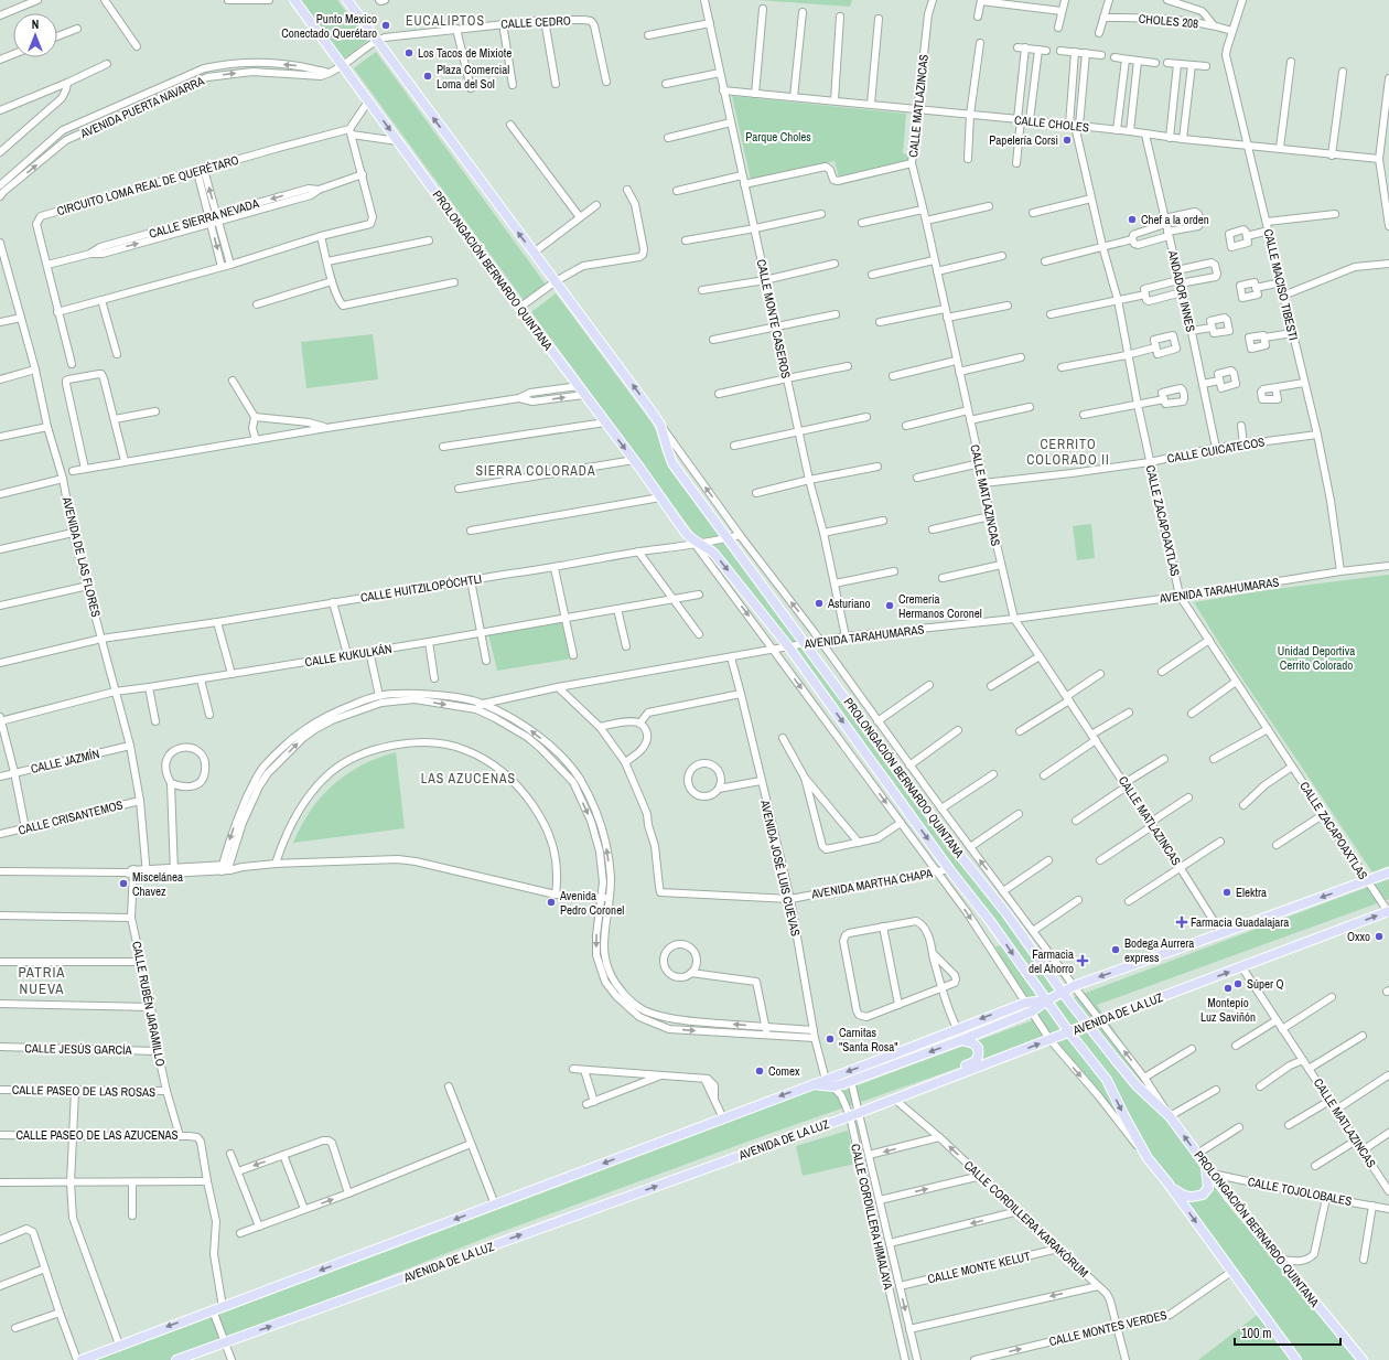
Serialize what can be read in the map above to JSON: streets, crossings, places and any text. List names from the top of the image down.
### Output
{
  "streets": {
    "main road": ["PROLONGACIÓN BERNARDO QUINTANA", "AVENIDA DE LA LUZ"],
    "street": [
      "CHOLES 208",
      "CALLE CEDRO",
      "CALLE MATLAZINCAS",
      "AVENIDA PUERTA NAVARRA",
      "CALLE CHOLES",
      "CIRCUITO LOMA REAL DE QUERÉTARO",
      "CALLE SIERRA NEVADA",
      "CALLE MACISO TIBESTI",
      "ANDADOR INNES",
      "CALLE MONTE CASEROS",
      "CALLE CUICATECOS",
      "CALLE ZACAPOAXTLAS",
      "AVENIDA DE LAS FLORES",
      "CALLE HUITZILOPÓCHTLI",
      "AVENIDA TARAHUMARAS",
      "CALLE KUKULKÁN",
      "CALLE JAZMÍN",
      "CALLE CRISANTEMOS",
      "AVENIDA JOSÉ LUIS CUEVAS",
      "AVENIDA MARTHA CHAPA",
      "CALLE RUBÉN JARAMILLO",
      "CALLE JESÚS GARCÍA",
      "CALLE PASEO DE LAS ROSAS",
      "CALLE PASEO DE LAS AZUCENAS",
      "CALLE TOJOLOBALES",
      "CALLE CORDILLERA HIMALAYA",
      "CALLE CORDILLERA KARAKÓRUM",
      "CALLE MONTE KELUT",
      "CALLE MONTES VERDES"
    ]
  },
  "crossings": [
    ["CHOLES 208", "CALLE MACISO TIBESTI"],
    ["CALLE CEDRO", "AVENIDA PUERTA NAVARRA"],
    ["CALLE CEDRO", "PROLONGACIÓN BERNARDO QUINTANA"],
    ["CALLE MATLAZINCAS", "CALLE CHOLES"],
    ["CALLE MATLAZINCAS", "CALLE CUICATECOS"],
    ["CALLE MATLAZINCAS", "AVENIDA TARAHUMARAS"],
    ["CALLE MATLAZINCAS", "AVENIDA DE LA LUZ"],
    ["AVENIDA PUERTA NAVARRA", "PROLONGACIÓN BERNARDO QUINTANA"],
    ["CALLE CHOLES", "CALLE MACISO TIBESTI"],
    ["CALLE CHOLES", "ANDADOR INNES"],
    ["CALLE CHOLES", "CALLE MONTE CASEROS"],
    ["CALLE CHOLES", "CALLE ZACAPOAXTLAS"],
    ["CIRCUITO LOMA REAL DE QUERÉTARO", "CALLE SIERRA NEVADA"],
    ["CIRCUITO LOMA REAL DE QUERÉTARO", "PROLONGACIÓN BERNARDO QUINTANA"],
    ["PROLONGACIÓN BERNARDO QUINTANA", "CALLE HUITZILOPÓCHTLI"],
    ["PROLONGACIÓN BERNARDO QUINTANA", "AVENIDA TARAHUMARAS"],
    ["PROLONGACIÓN BERNARDO QUINTANA", "AVENIDA MARTHA CHAPA"],
    ["PROLONGACIÓN BERNARDO QUINTANA", "AVENIDA DE LA LUZ"],
    ["PROLONGACIÓN BERNARDO QUINTANA", "CALLE TOJOLOBALES"],
    ["PROLONGACIÓN BERNARDO QUINTANA", "CALLE MONTES VERDES"],
    ["CALLE MACISO TIBESTI", "CALLE CUICATECOS"],
    ["CALLE MACISO TIBESTI", "AVENIDA TARAHUMARAS"],
    ["ANDADOR INNES", "CALLE CUICATECOS"],
    ["CALLE MONTE CASEROS", "AVENIDA TARAHUMARAS"],
    ["CALLE CUICATECOS", "CALLE ZACAPOAXTLAS"],
    ["CALLE ZACAPOAXTLAS", "AVENIDA TARAHUMARAS"],
    ["CALLE ZACAPOAXTLAS", "AVENIDA DE LA LUZ"],
    ["AVENIDA DE LAS FLORES", "CALLE HUITZILOPÓCHTLI"],
    ["AVENIDA DE LAS FLORES", "CALLE KUKULKÁN"],
    ["AVENIDA DE LAS FLORES", "CALLE JAZMÍN"],
    ["AVENIDA DE LAS FLORES", "CALLE CRISANTEMOS"],
    ["AVENIDA TARAHUMARAS", "AVENIDA JOSÉ LUIS CUEVAS"],
    ["AVENIDA TARAHUMARAS", "AVENIDA MARTHA CHAPA"],
    ["AVENIDA JOSÉ LUIS CUEVAS", "AVENIDA MARTHA CHAPA"],
    ["AVENIDA JOSÉ LUIS CUEVAS", "CALLE CORDILLERA HIMALAYA"],
    ["CALLE RUBÉN JARAMILLO", "CALLE JESÚS GARCÍA"],
    ["CALLE RUBÉN JARAMILLO", "CALLE PASEO DE LAS ROSAS"],
    ["CALLE RUBÉN JARAMILLO", "CALLE PASEO DE LAS AZUCENAS"],
    ["AVENIDA DE LA LUZ", "CALLE CORDILLERA HIMALAYA"],
    ["AVENIDA DE LA LUZ", "CALLE CORDILLERA KARAKÓRUM"],
    ["CALLE CORDILLERA HIMALAYA", "CALLE MONTE KELUT"],
    ["CALLE CORDILLERA KARAKÓRUM", "CALLE MONTE KELUT"],
    ["CALLE CORDILLERA KARAKÓRUM", "CALLE MONTES VERDES"]
  ],
  "districts": [
    "EUCALIPTOS",
    "CERRITO COLORADO II",
    "SIERRA COLORADA",
    "LAS AZUCENAS",
    "PATRIA NUEVA"
  ],
  "parks": ["Parque Choles", "Unidad Deportiva Cerrito Colorado"],
  "places": {
    "other": [
      "Punto Mexico Conectado Querétaro",
      "Los Tacos de Mixiote",
      "Plaza Comercial Loma del Sol",
      "Papelería Corsi",
      "Chef a la orden",
      "Asturiano",
      "Cremería Hermanos Coronel",
      "Miscelánea Chavez",
      "Elektra",
      "Avenida Pedro Coronel",
      "Oxxo",
      "Bodega Aurrera express",
      "Súper Q",
      "Montepío Luz Saviñón",
      "Carnitas \"Santa Rosa\"",
      "Comex"
    ],
    "health": ["Farmacia Guadalajara", "Farmacia del Ahorro"]
  },
  "scale_bar": "100 m",
  "north": "top"
}
